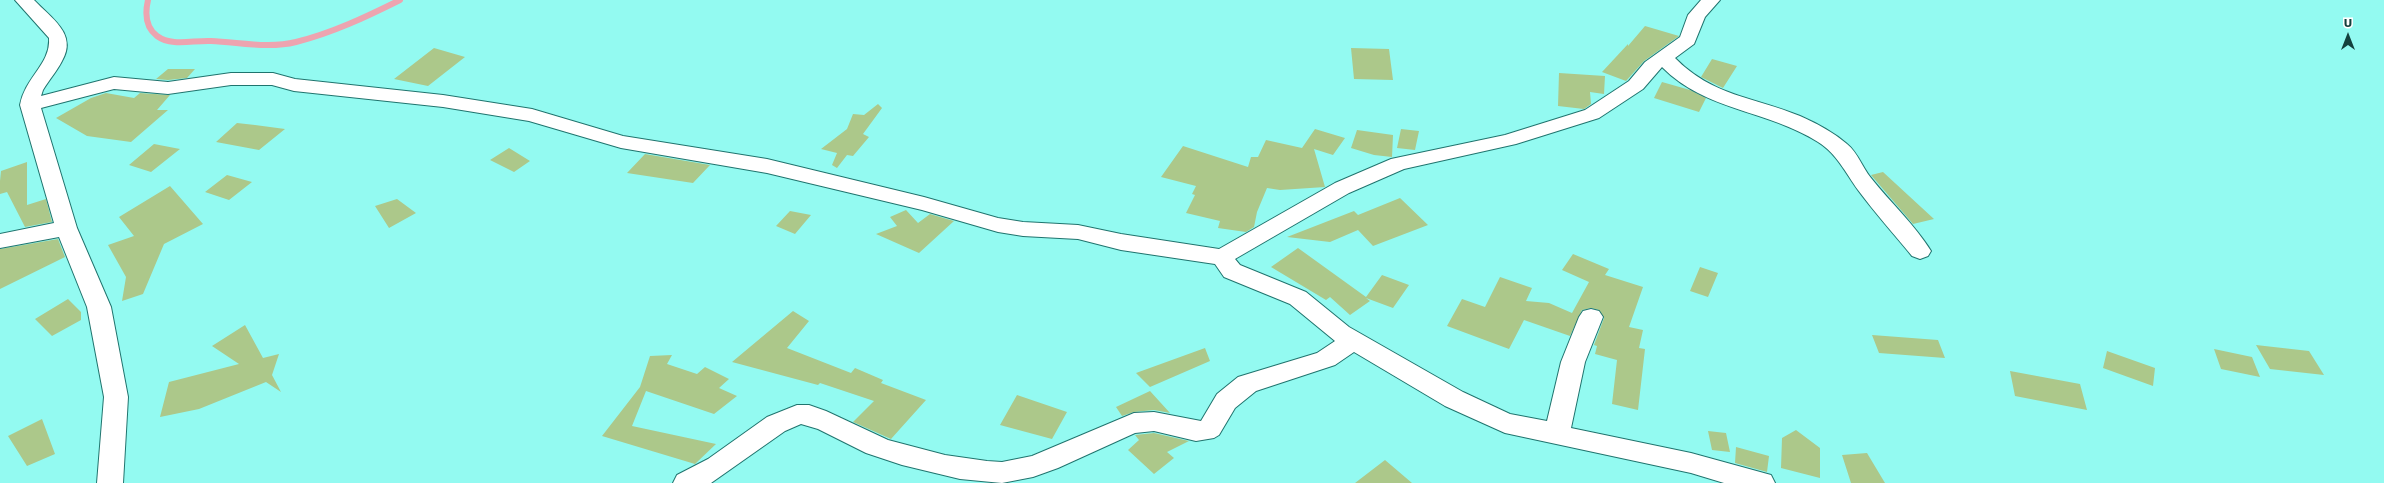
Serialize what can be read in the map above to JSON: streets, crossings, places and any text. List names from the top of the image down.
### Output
{
  "north": "top"
}
